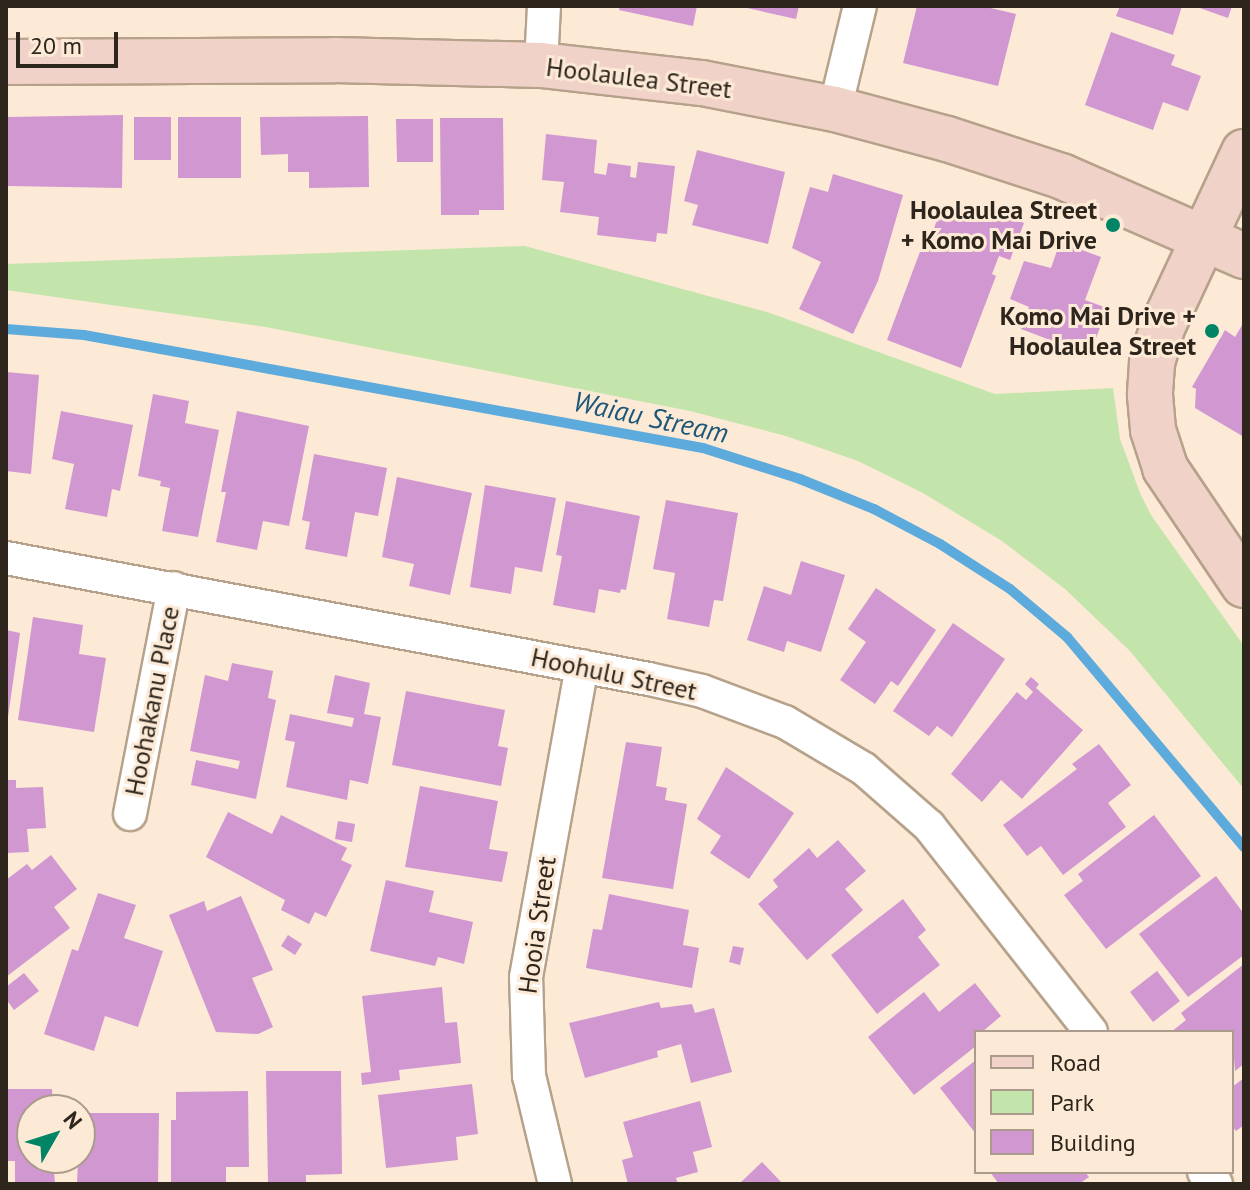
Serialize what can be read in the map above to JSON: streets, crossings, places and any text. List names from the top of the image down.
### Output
{
  "streets": {
    "street": [
      "Hoolaulea Street",
      "Hoohulu Street",
      "Hoohakanu Place",
      "Hooia Street"
    ]
  },
  "crossings": [
    ["Hoohulu Street", "Hoohakanu Place"],
    ["Hoohulu Street", "Hooia Street"]
  ],
  "water": ["Waiau Stream"],
  "places": ["Hoolaulea Street + Komo Mai Drive", "Komo Mai Drive + Hoolaulea Street"],
  "legend": ["Road", "Park", "Building"],
  "scale_bar": "20 m",
  "north": "top right"
}
